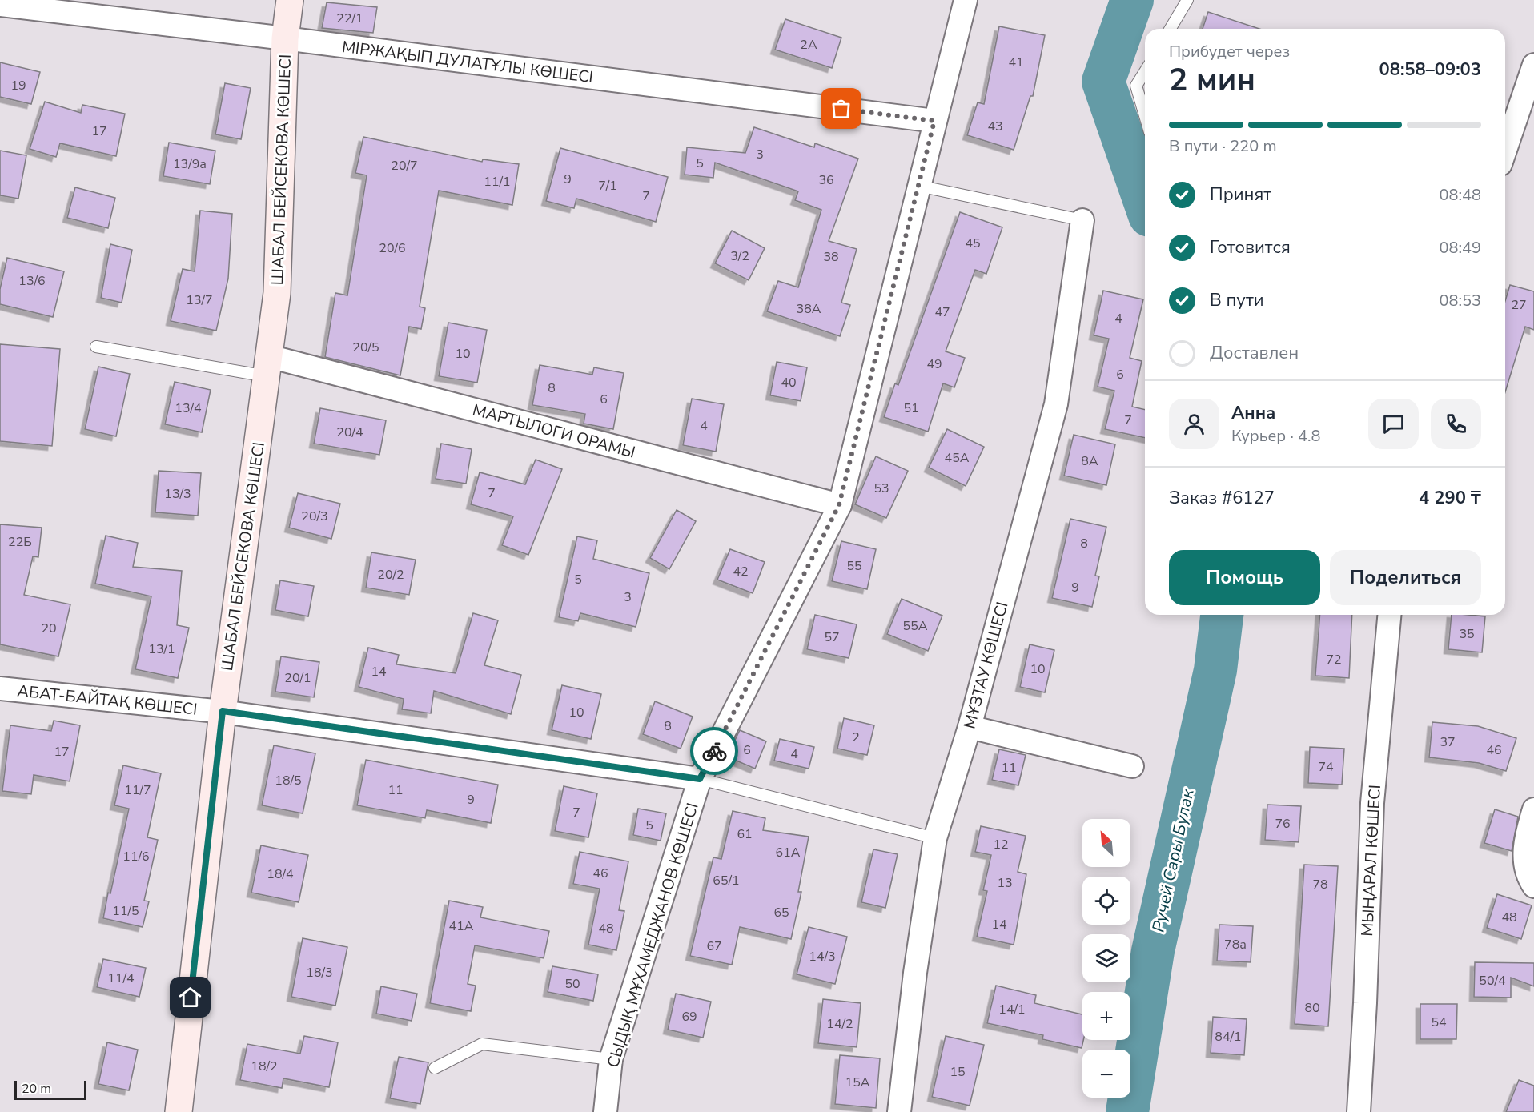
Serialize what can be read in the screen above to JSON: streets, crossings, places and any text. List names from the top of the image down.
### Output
{
  "streets": {
    "main road": ["ШАБАЛ БЕЙСЕКОВА КӨШЕСІ"],
    "street": [
      "МІРЖАҚЫП ДУЛАТҰЛЫ КӨШЕСІ",
      "МАРТЫЛОГИ ОРАМЫ",
      "МҰЗТАУ КӨШЕСІ",
      "АБАТ-БАЙТАҚ КӨШЕСІ",
      "МЫҢАРАЛ КӨШЕСІ",
      "СЫДЫҚ МҰХАМЕДЖАНОВ КӨШЕСІ"
    ]
  },
  "crossings": [
    ["МІРЖАҚЫП ДУЛАТҰЛЫ КӨШЕСІ", "ШАБАЛ БЕЙСЕКОВА КӨШЕСІ"],
    ["МІРЖАҚЫП ДУЛАТҰЛЫ КӨШЕСІ", "СЫДЫҚ МҰХАМЕДЖАНОВ КӨШЕСІ"],
    ["ШАБАЛ БЕЙСЕКОВА КӨШЕСІ", "МАРТЫЛОГИ ОРАМЫ"],
    ["ШАБАЛ БЕЙСЕКОВА КӨШЕСІ", "АБАТ-БАЙТАҚ КӨШЕСІ"],
    ["МАРТЫЛОГИ ОРАМЫ", "СЫДЫҚ МҰХАМЕДЖАНОВ КӨШЕСІ"],
    ["АБАТ-БАЙТАҚ КӨШЕСІ", "СЫДЫҚ МҰХАМЕДЖАНОВ КӨШЕСІ"]
  ],
  "water": ["Ручей Сары Булак"],
  "house_numbers": [
    "22/1",
    "2А",
    "41",
    "19",
    "43",
    "17",
    "3",
    "5",
    "13/9а",
    "20/7",
    "9",
    "36",
    "11/1",
    "7/1",
    "7",
    "45",
    "20/6",
    "3/2",
    "38",
    "13/6",
    "13/7",
    "27",
    "38А",
    "47",
    "4",
    "20/5",
    "10",
    "49",
    "6",
    "40",
    "8",
    "6",
    "13/4",
    "51",
    "7",
    "4",
    "20/4",
    "45А",
    "8А",
    "53",
    "7",
    "13/3",
    "20/3",
    "22Б",
    "8",
    "55",
    "42",
    "20/2",
    "5",
    "9",
    "3",
    "55А",
    "20",
    "35",
    "57",
    "13/1",
    "72",
    "10",
    "14",
    "20/1",
    "10",
    "8",
    "2",
    "37",
    "6",
    "46",
    "17",
    "4",
    "74",
    "11",
    "18/5",
    "11/7",
    "11",
    "9",
    "7",
    "76",
    "5",
    "61",
    "12",
    "61А",
    "11/6",
    "46",
    "18/4",
    "65/1",
    "13",
    "78",
    "11/5",
    "65",
    "48",
    "14",
    "41А",
    "48",
    "78а",
    "67",
    "14/3",
    "18/3",
    "11/4",
    "50/4",
    "50",
    "80",
    "14/1",
    "69",
    "54",
    "14/2",
    "84/1",
    "18/2",
    "15",
    "15А"
  ],
  "scale_bar": "20 m",
  "north": "top left",
  "page": {
    "heading": ["2 мин", "Прибудет через", "08:58–09:03"],
    "panel": [
      "Анна",
      "Курьер · 4.8",
      "Заказ #6127",
      "4 290 ₸"
    ],
    "bar": "В пути · 220 m",
    "list": [
      ["Принят", "08:48"],
      ["Готовится", "08:49"],
      ["В пути", "08:53"],
      "Доставлен"
    ],
    "buttons": ["Помощь", "Поделиться"],
    "map_buttons": ["+", "−"],
    "scale": "20 m"
  }
}
